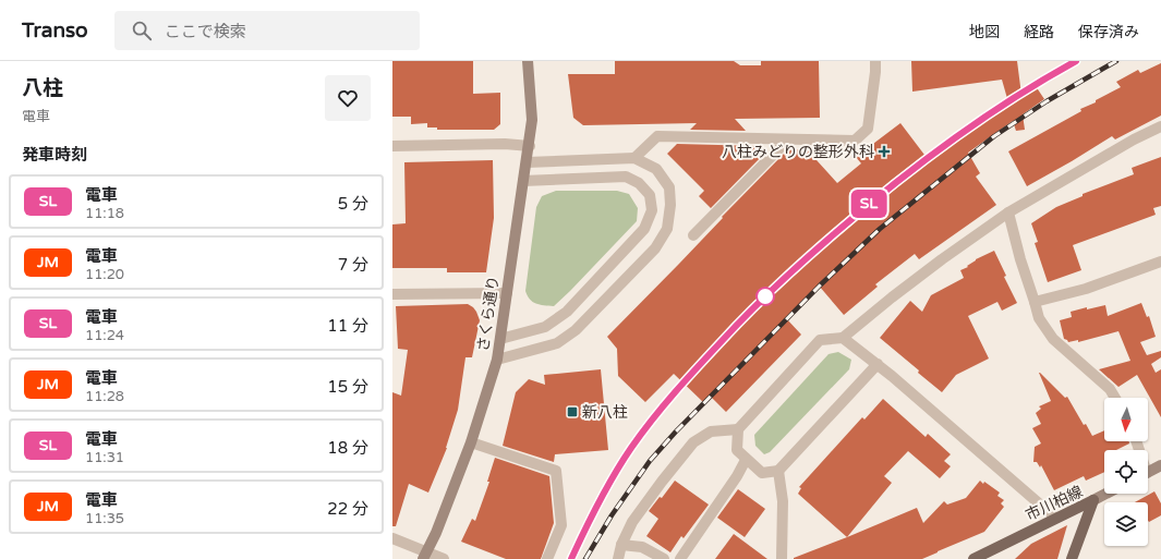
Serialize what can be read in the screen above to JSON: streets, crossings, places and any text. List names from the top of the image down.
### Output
{
  "streets": {
    "main road": ["市川柏線"],
    "street": ["さくら通り"]
  },
  "places": {
    "health": ["八柱みどりの整形外科"],
    "transit": ["新八柱"]
  },
  "north": "bottom",
  "page": {
    "header": "Transo",
    "search": "ここで検索",
    "nav": ["地図", "経路", "保存済み"],
    "heading": [
      ["八柱", "電車"],
      "発車時刻"
    ],
    "on_map": "SL",
    "list": [
      {
        "mark": "SL",
        "name": "電車",
        "note": "11:18",
        "value": "5 分"
      },
      {
        "mark": "JM",
        "name": "電車",
        "note": "11:20",
        "value": "7 分"
      },
      {
        "mark": "SL",
        "name": "電車",
        "note": "11:24",
        "value": "11 分"
      },
      {
        "mark": "JM",
        "name": "電車",
        "note": "11:28",
        "value": "15 分"
      },
      {
        "mark": "SL",
        "name": "電車",
        "note": "11:31",
        "value": "18 分"
      },
      {
        "mark": "JM",
        "name": "電車",
        "note": "11:35",
        "value": "22 分"
      }
    ]
  }
}
